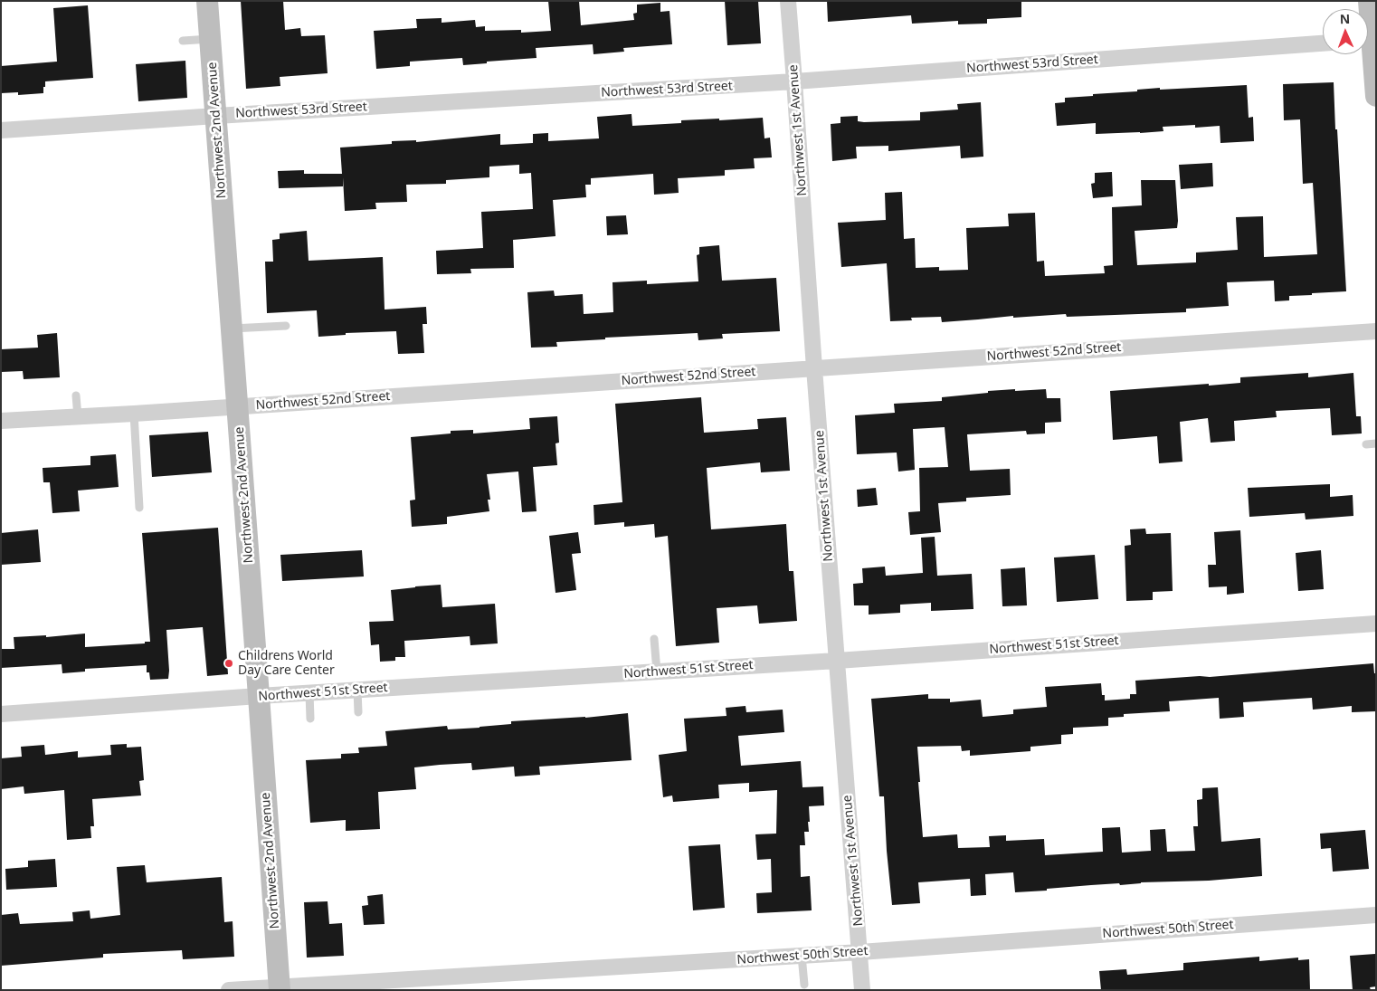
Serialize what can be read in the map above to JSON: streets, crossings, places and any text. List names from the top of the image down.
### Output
{
  "streets": {
    "street": [
      "Northwest 53rd Street",
      "Northwest 2nd Avenue",
      "Northwest 1st Avenue",
      "Northwest 52nd Street",
      "Northwest 51st Street",
      "Northwest 50th Street"
    ]
  },
  "crossings": [
    ["Northwest 53rd Street", "Northwest 2nd Avenue"],
    ["Northwest 53rd Street", "Northwest 1st Avenue"],
    ["Northwest 2nd Avenue", "Northwest 52nd Street"],
    ["Northwest 2nd Avenue", "Northwest 51st Street"],
    ["Northwest 2nd Avenue", "Northwest 50th Street"],
    ["Northwest 1st Avenue", "Northwest 52nd Street"],
    ["Northwest 1st Avenue", "Northwest 51st Street"],
    ["Northwest 1st Avenue", "Northwest 50th Street"]
  ],
  "places": ["Childrens World Day Care Center"],
  "north": "top"
}
